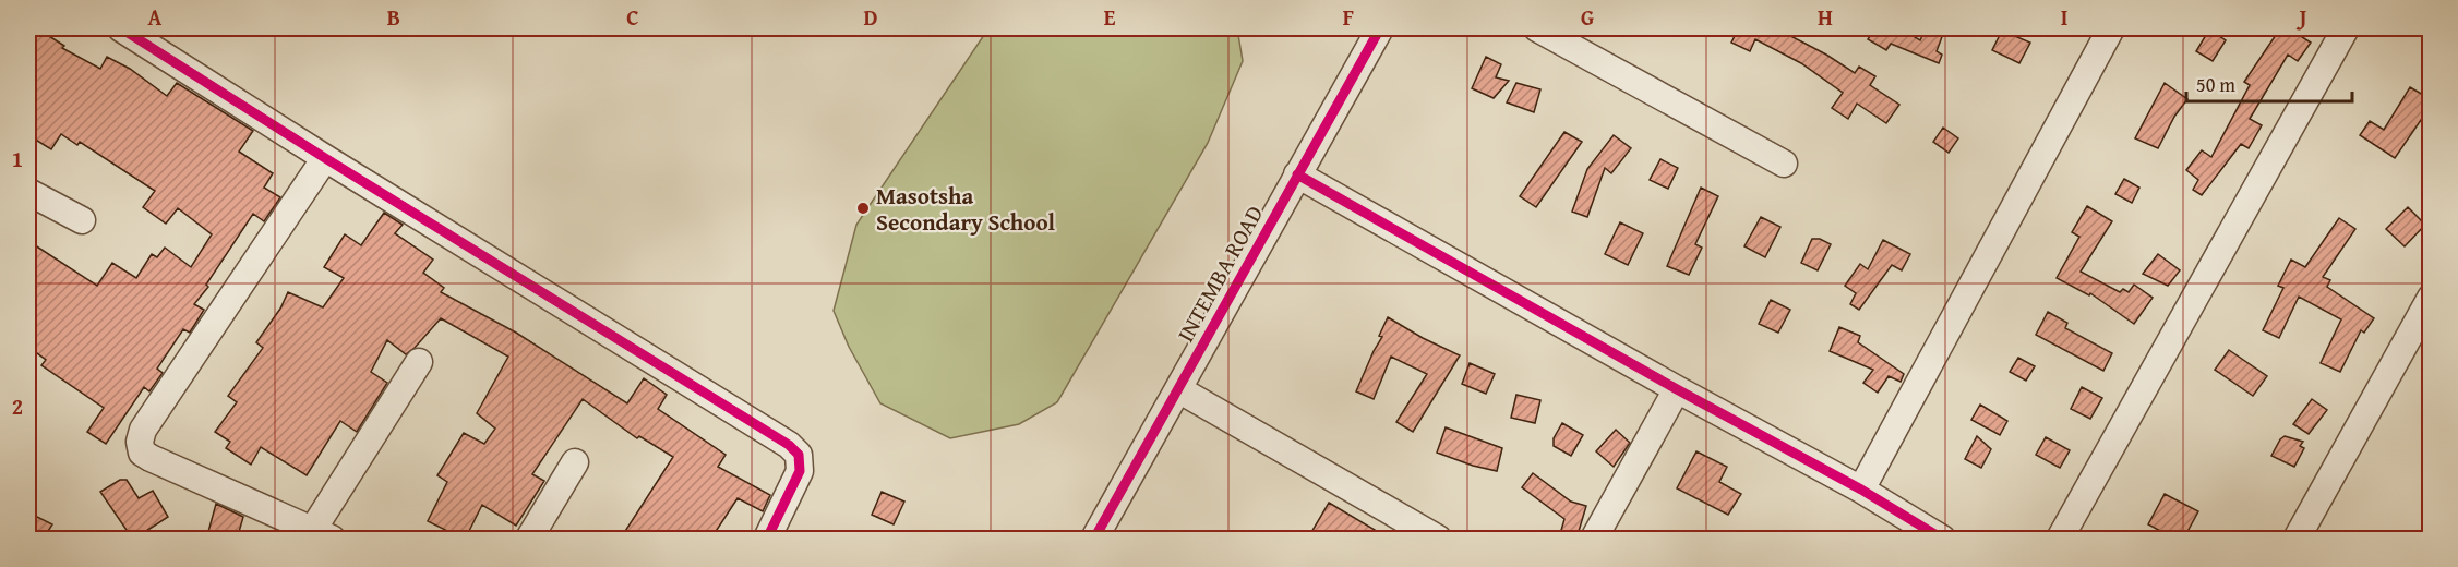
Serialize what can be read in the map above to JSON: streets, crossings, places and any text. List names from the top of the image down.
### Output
{
  "streets": {
    "street": ["INTEMBA ROAD"]
  },
  "places": ["Masotsha Secondary School"],
  "scale_bar": "50 m",
  "grid": {
    "columns": [
      "A",
      "B",
      "C",
      "D",
      "E",
      "F",
      "G",
      "H",
      "I",
      "J"
    ],
    "rows": ["1", "2"]
  }
}
